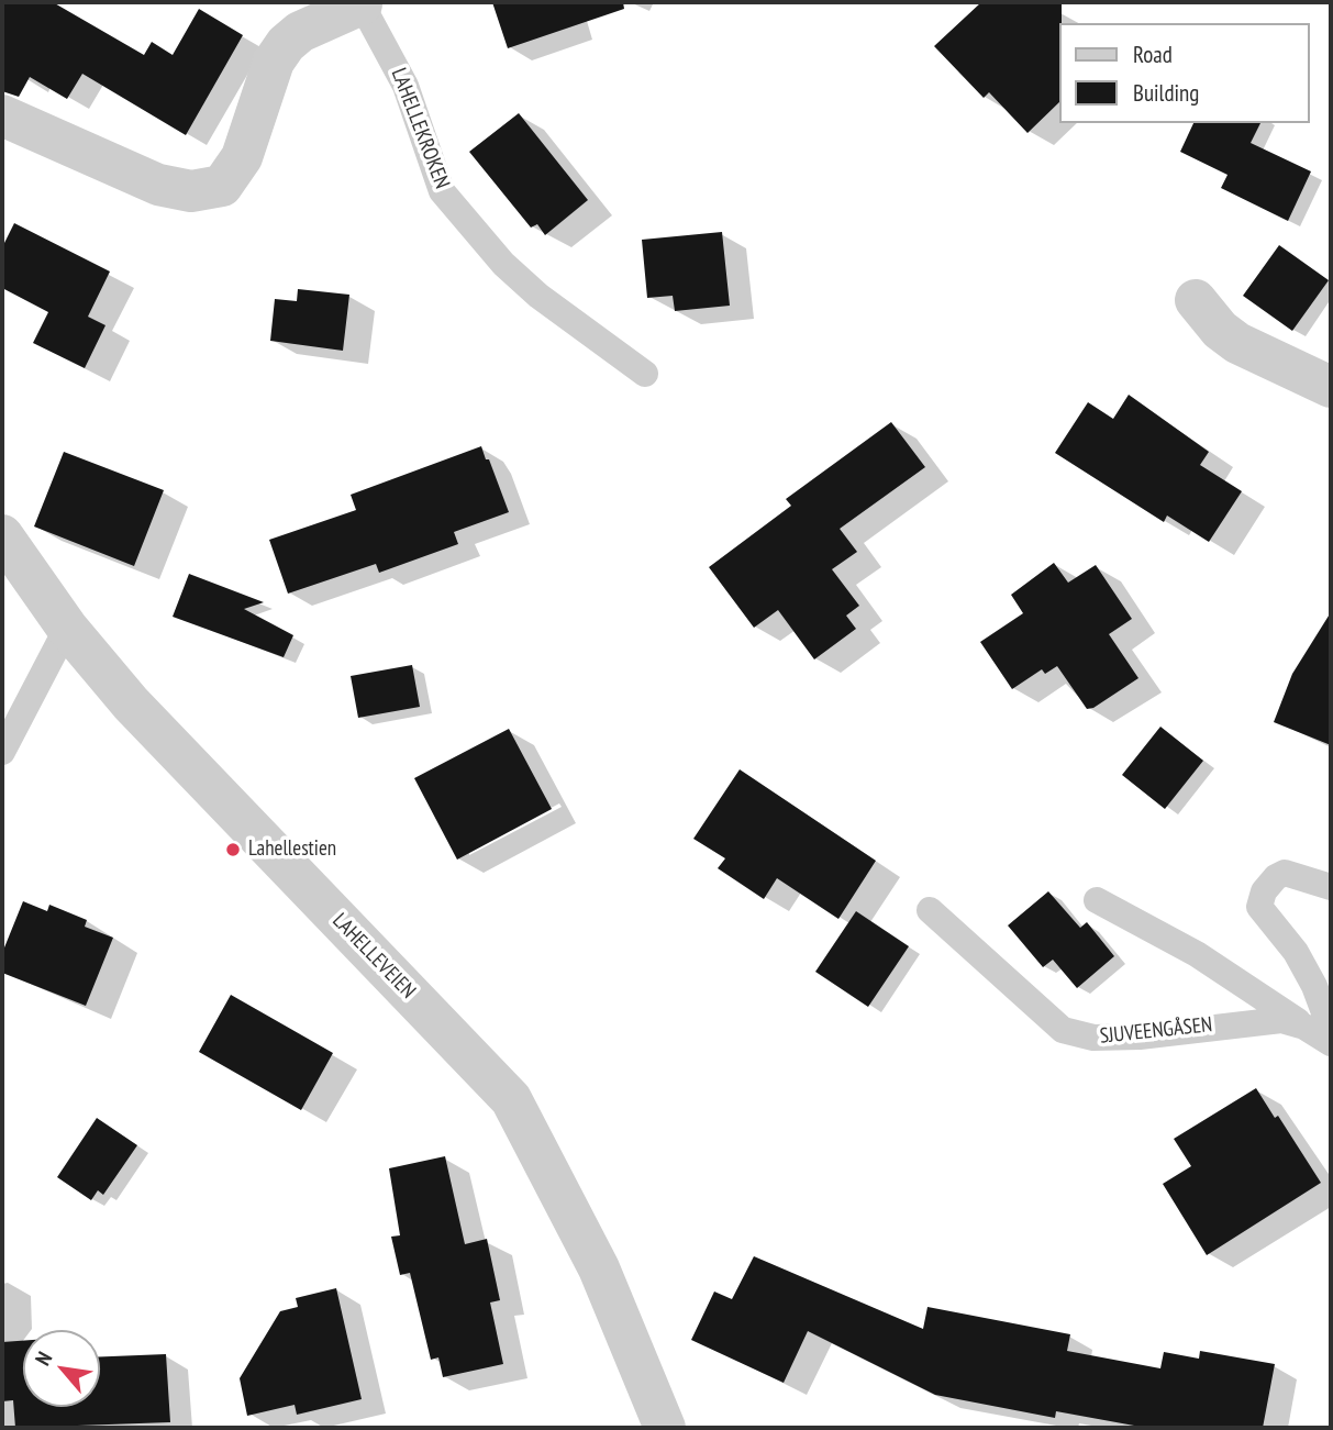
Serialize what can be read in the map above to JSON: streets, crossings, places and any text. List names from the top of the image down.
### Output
{
  "streets": {
    "street": ["LAHELLEKROKEN", "LAHELLEVEIEN"],
    "lane": ["SJUVEENGÅSEN"]
  },
  "places": ["Lahellestien"],
  "legend": ["Road", "Building"],
  "north": "top left"
}
